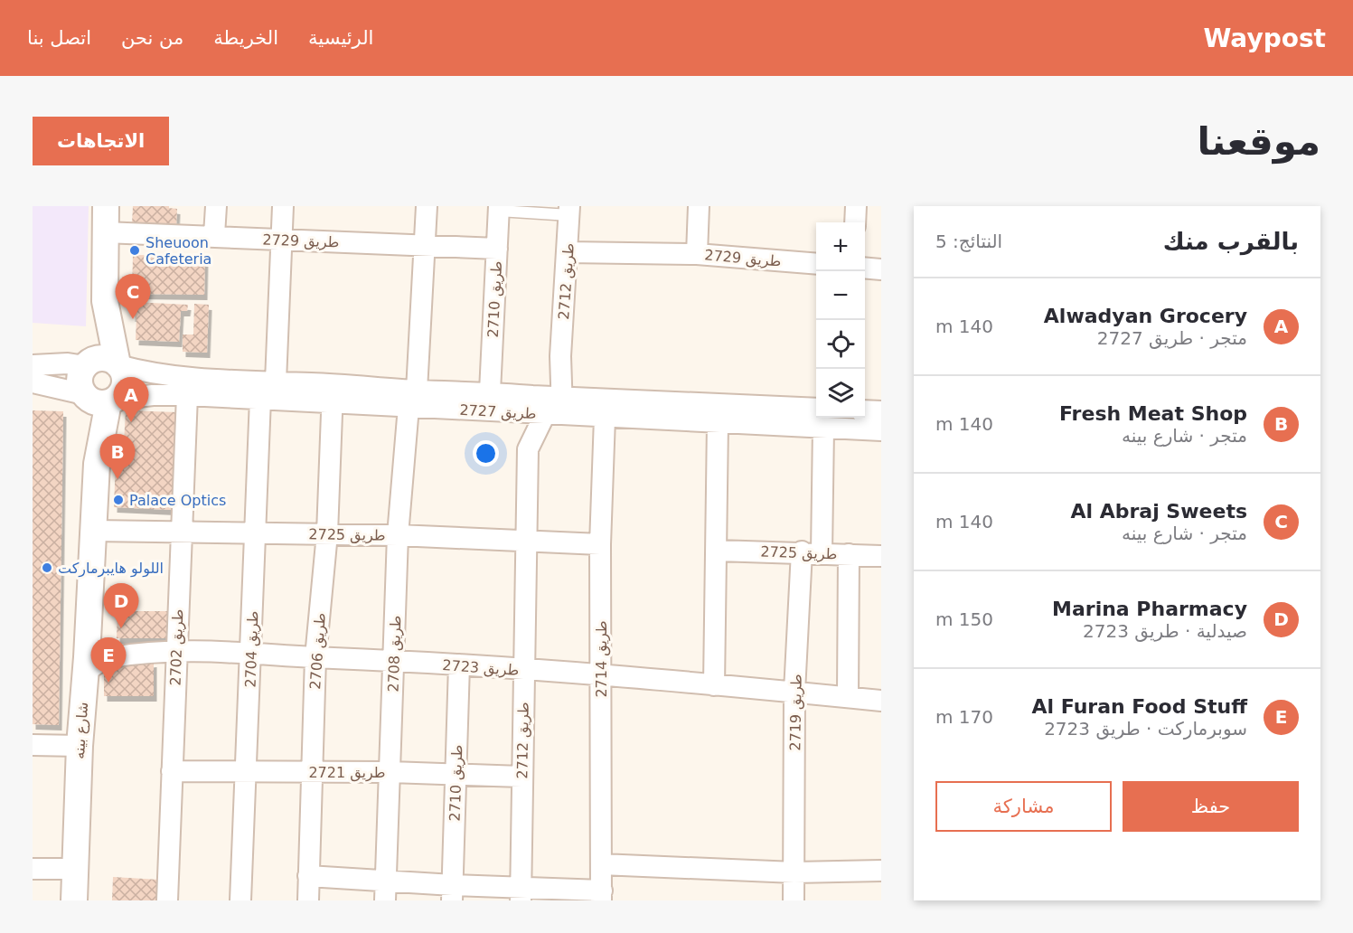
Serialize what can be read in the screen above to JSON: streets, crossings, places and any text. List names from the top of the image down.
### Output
{
  "streets": {
    "street": [
      "طريق 2729",
      "طريق 2712",
      "طريق 2710",
      "طريق 2727",
      "طريق 2725",
      "طريق 2702",
      "طريق 2704",
      "طريق 2706",
      "طريق 2708",
      "طريق 2714",
      "طريق 2723",
      "طريق 2719",
      "شارع بينه",
      "طريق 2721"
    ]
  },
  "crossings": [
    ["طريق 2729", "طريق 2712"],
    ["طريق 2729", "طريق 2710"],
    ["طريق 2729", "طريق 2708"],
    ["طريق 2712", "طريق 2727"],
    ["طريق 2712", "طريق 2725"],
    ["طريق 2712", "طريق 2723"],
    ["طريق 2712", "طريق 2721"],
    ["طريق 2710", "طريق 2727"],
    ["طريق 2710", "طريق 2723"],
    ["طريق 2710", "طريق 2721"],
    ["طريق 2727", "طريق 2702"],
    ["طريق 2727", "طريق 2704"],
    ["طريق 2727", "طريق 2706"],
    ["طريق 2727", "طريق 2708"],
    ["طريق 2727", "طريق 2714"],
    ["طريق 2727", "شارع بينه"],
    ["طريق 2725", "طريق 2702"],
    ["طريق 2725", "طريق 2704"],
    ["طريق 2725", "طريق 2706"],
    ["طريق 2725", "طريق 2708"],
    ["طريق 2725", "طريق 2714"],
    ["طريق 2725", "طريق 2719"],
    ["طريق 2725", "شارع بينه"],
    ["طريق 2702", "طريق 2723"],
    ["طريق 2702", "طريق 2721"],
    ["طريق 2704", "طريق 2723"],
    ["طريق 2704", "طريق 2721"],
    ["طريق 2706", "طريق 2723"],
    ["طريق 2706", "طريق 2721"],
    ["طريق 2708", "طريق 2723"],
    ["طريق 2708", "طريق 2721"],
    ["طريق 2714", "طريق 2723"],
    ["طريق 2723", "طريق 2719"],
    ["طريق 2723", "شارع بينه"]
  ],
  "places": ["Sheuoon Cafeteria", "Palace Optics", "اللولو هايبرماركت"],
  "page": {
    "header": "Waypost",
    "nav": [
      "الرئيسية",
      "الخريطة",
      "من نحن",
      "اتصل بنا"
    ],
    "buttons": [
      "الاتجاهات",
      ["حفظ", "مشاركة"]
    ],
    "title": "موقعنا",
    "heading": ["بالقرب منك", "النتائج: 5"],
    "map_buttons": ["+", "−"],
    "pins": [
      "C",
      "A",
      "B",
      "D",
      "E"
    ],
    "list": [
      {
        "mark": "A",
        "name": "Alwadyan Grocery",
        "note": "متجر · طريق 2727",
        "value": "140 m"
      },
      {
        "mark": "B",
        "name": "Fresh Meat Shop",
        "note": "متجر · شارع بينه",
        "value": "140 m"
      },
      {
        "mark": "C",
        "name": "Al Abraj Sweets",
        "note": "متجر · شارع بينه",
        "value": "140 m"
      },
      {
        "mark": "D",
        "name": "Marina Pharmacy",
        "note": "صيدلية · طريق 2723",
        "value": "150 m"
      },
      {
        "mark": "E",
        "name": "Al Furan Food Stuff",
        "note": "سوبرماركت · طريق 2723",
        "value": "170 m"
      }
    ]
  }
}
